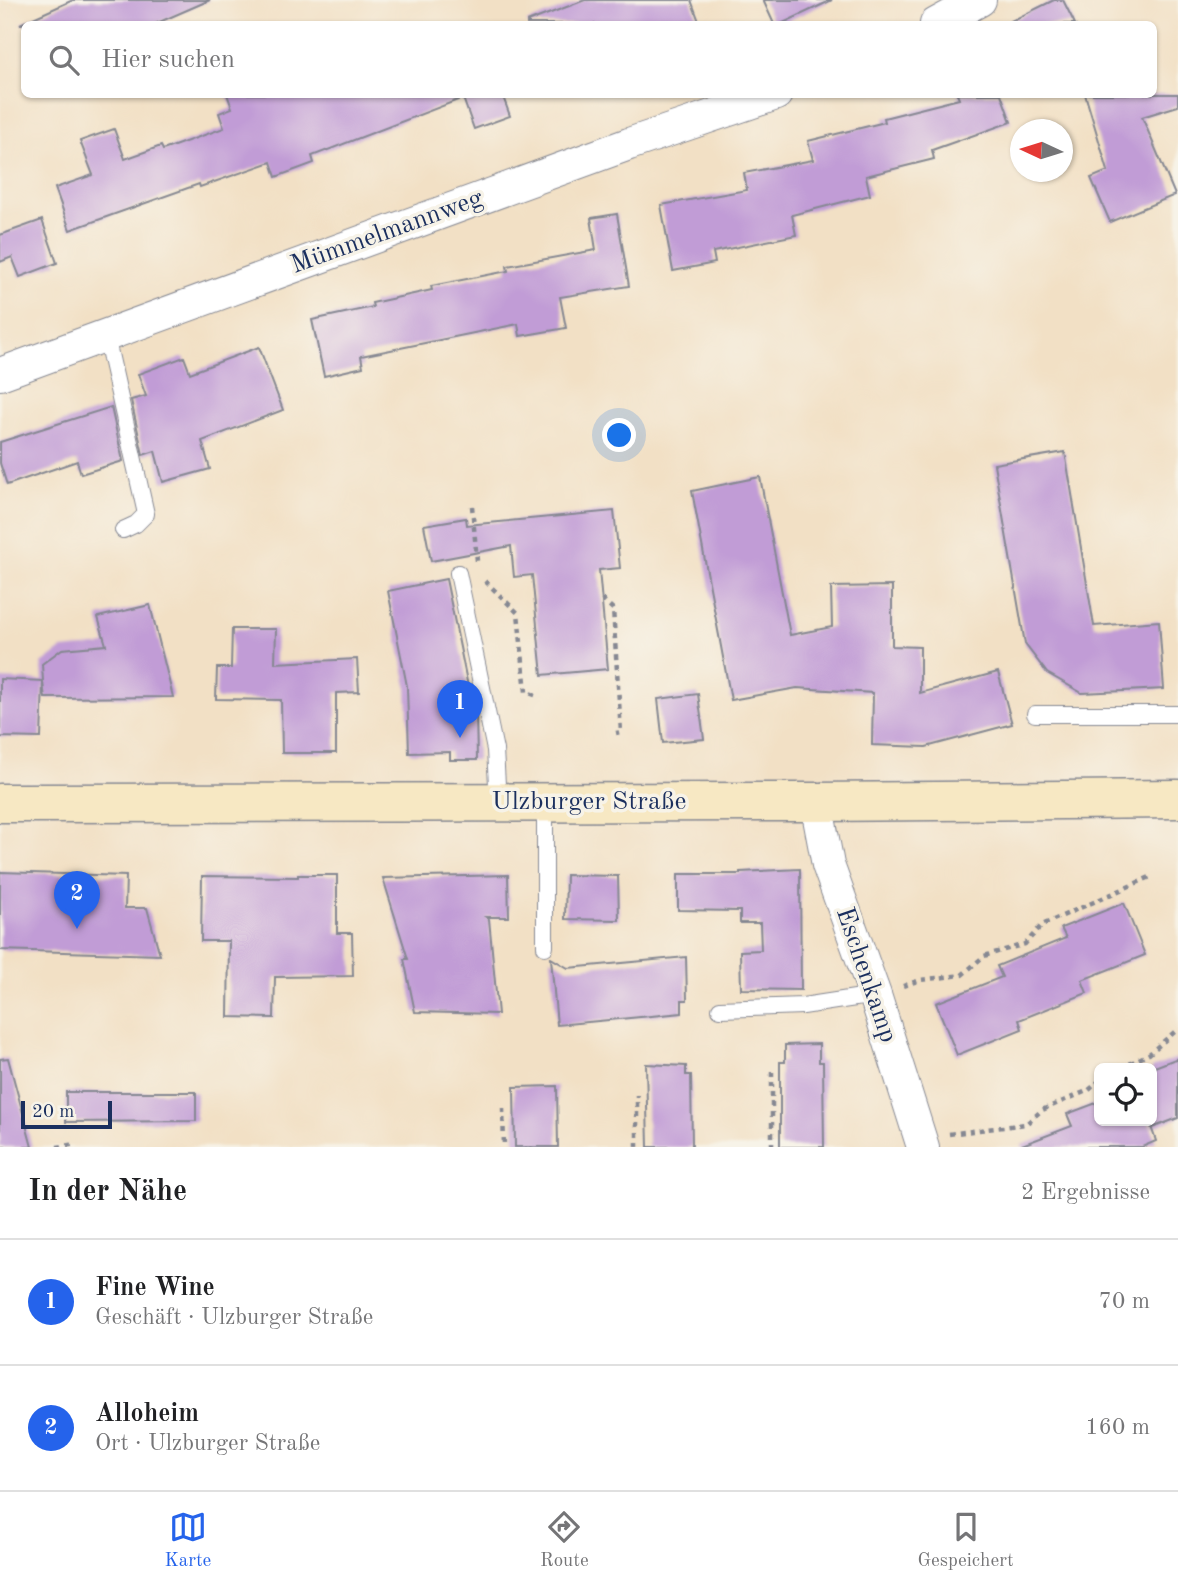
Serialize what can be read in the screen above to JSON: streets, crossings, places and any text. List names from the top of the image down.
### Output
{
  "streets": {
    "main road": ["Ulzburger Straße"],
    "street": ["Mümmelmannweg", "Eschenkamp"]
  },
  "crossings": [
    ["Ulzburger Straße", "Eschenkamp"]
  ],
  "scale_bar": "20 m",
  "north": "left",
  "page": {
    "search": "Hier suchen",
    "pins": ["1", "2"],
    "scale": "20 m",
    "heading": ["In der Nähe", "2 Ergebnisse"],
    "list": [
      {
        "mark": "1",
        "name": "Fine Wine",
        "note": "Geschäft · Ulzburger Straße",
        "value": "70 m"
      },
      {
        "mark": "2",
        "name": "Alloheim",
        "note": "Ort · Ulzburger Straße",
        "value": "160 m"
      }
    ],
    "nav": ["Karte", "Route", "Gespeichert"]
  }
}
